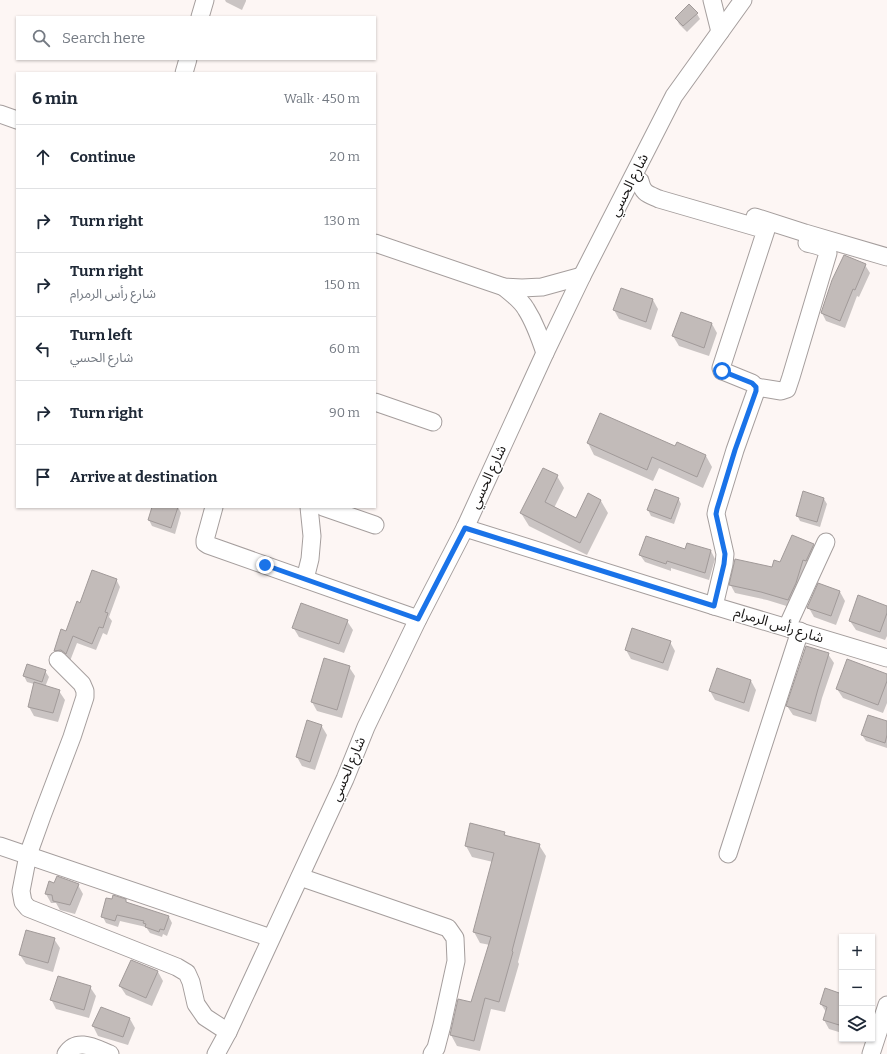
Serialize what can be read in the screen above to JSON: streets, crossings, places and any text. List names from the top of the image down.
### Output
{
  "streets": {
    "street": ["شارع الحسي", "شارع رأس الرمرام"]
  },
  "crossings": [
    ["شارع الحسي", "شارع رأس الرمرام"]
  ],
  "page": {
    "search": "Search here",
    "heading": ["6 min", "Walk · 450 m"],
    "list": [
      ["Continue", "20 m"],
      ["Turn right", "130 m"],
      ["Turn right", "شارع رأس الرمرام", "150 m"],
      ["Turn left", "شارع الحسي", "60 m"],
      ["Turn right", "90 m"],
      "Arrive at destination"
    ],
    "map_buttons": ["+", "−"]
  }
}
